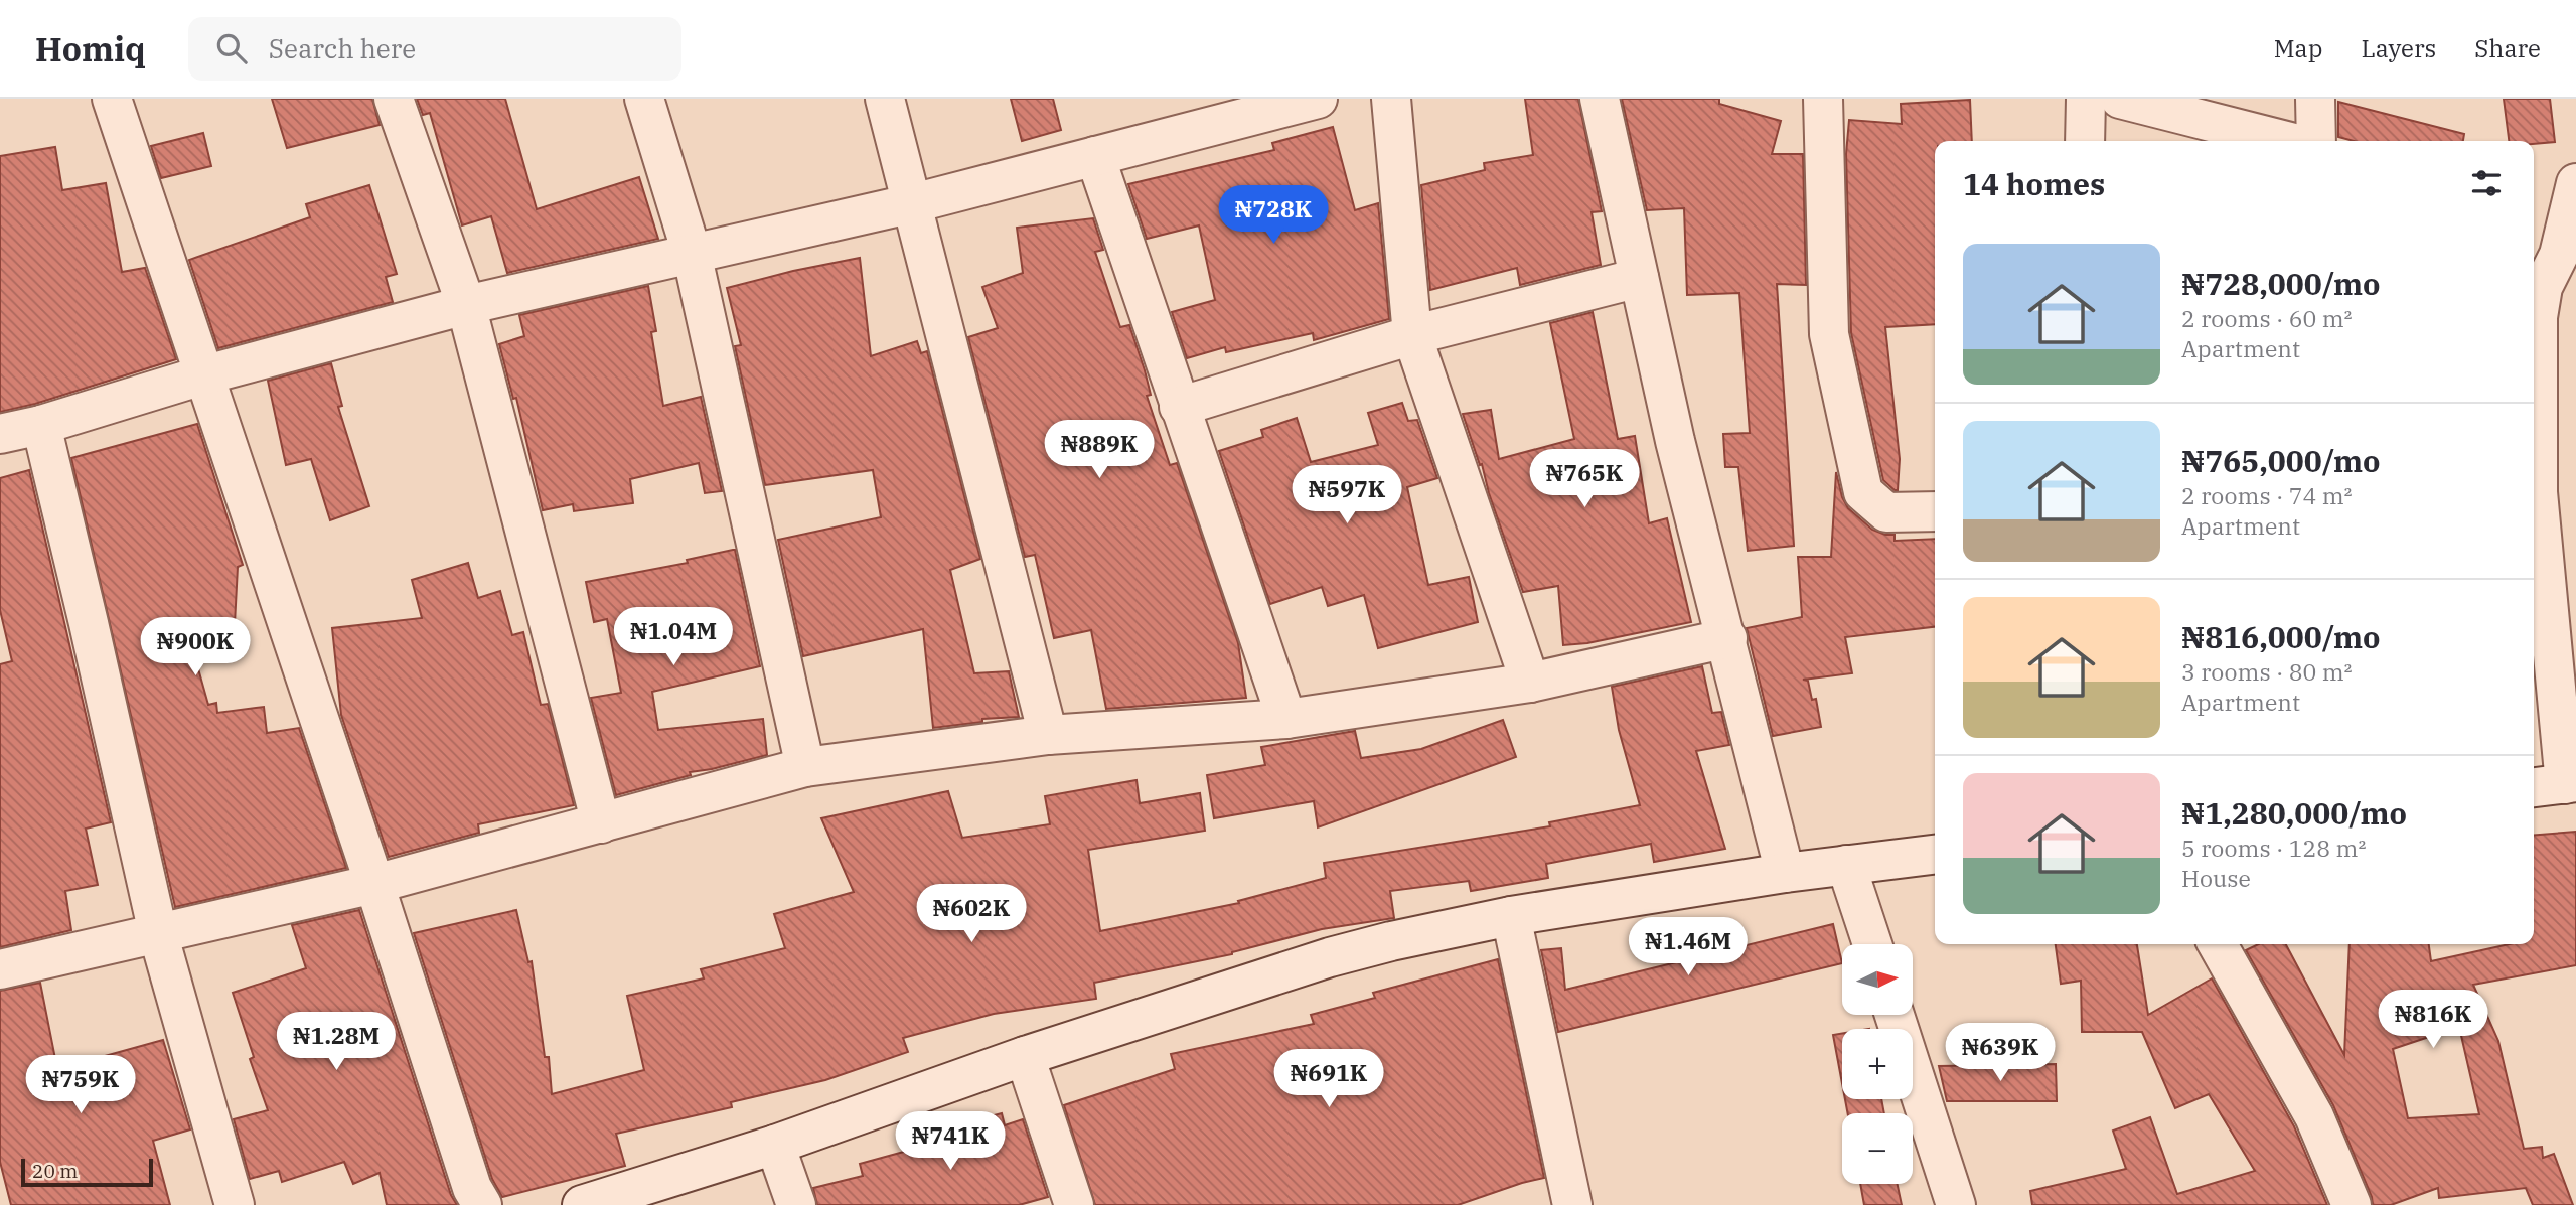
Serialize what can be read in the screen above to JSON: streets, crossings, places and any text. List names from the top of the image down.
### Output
{
  "scale_bar": "20 m",
  "north": "right",
  "page": {
    "header": "Homiq",
    "search": "Search here",
    "nav": ["Map", "Layers", "Share"],
    "heading": "14 homes",
    "price": [
      "₦728K",
      "₦889K",
      "₦765K",
      "₦597K",
      "₦1.04M",
      "₦900K",
      "₦602K",
      "₦1.46M",
      "₦816K",
      "₦1.28M",
      "₦639K",
      "₦691K",
      "₦759K",
      "₦741K"
    ],
    "list": [
      {
        "name": "₦728,000/mo",
        "note": "2 rooms · 60 m² · Apartment"
      },
      {
        "name": "₦765,000/mo",
        "note": "2 rooms · 74 m² · Apartment"
      },
      {
        "name": "₦816,000/mo",
        "note": "3 rooms · 80 m² · Apartment"
      },
      {
        "name": "₦1,280,000/mo",
        "note": "5 rooms · 128 m² · House"
      }
    ],
    "map_buttons": ["+", "−"],
    "scale": "20 m"
  }
}
